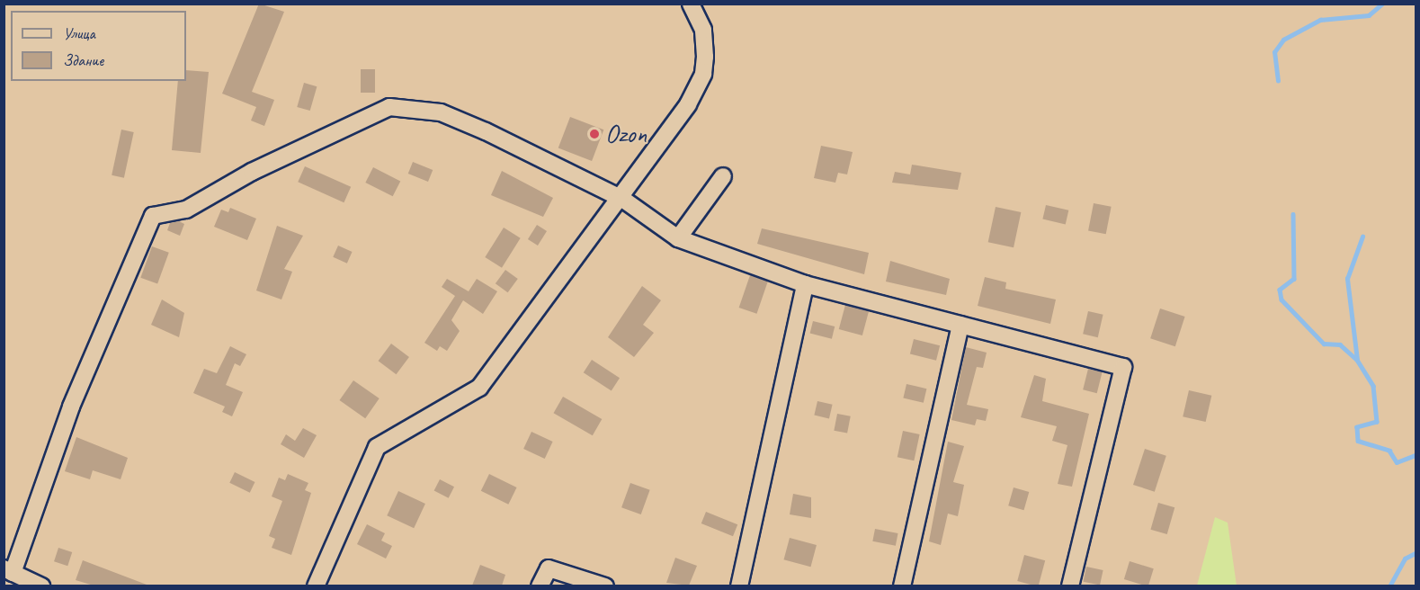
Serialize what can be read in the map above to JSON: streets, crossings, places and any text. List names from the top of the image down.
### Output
{
  "places": ["Ozon"],
  "legend": ["Улица", "Здание"]
}
